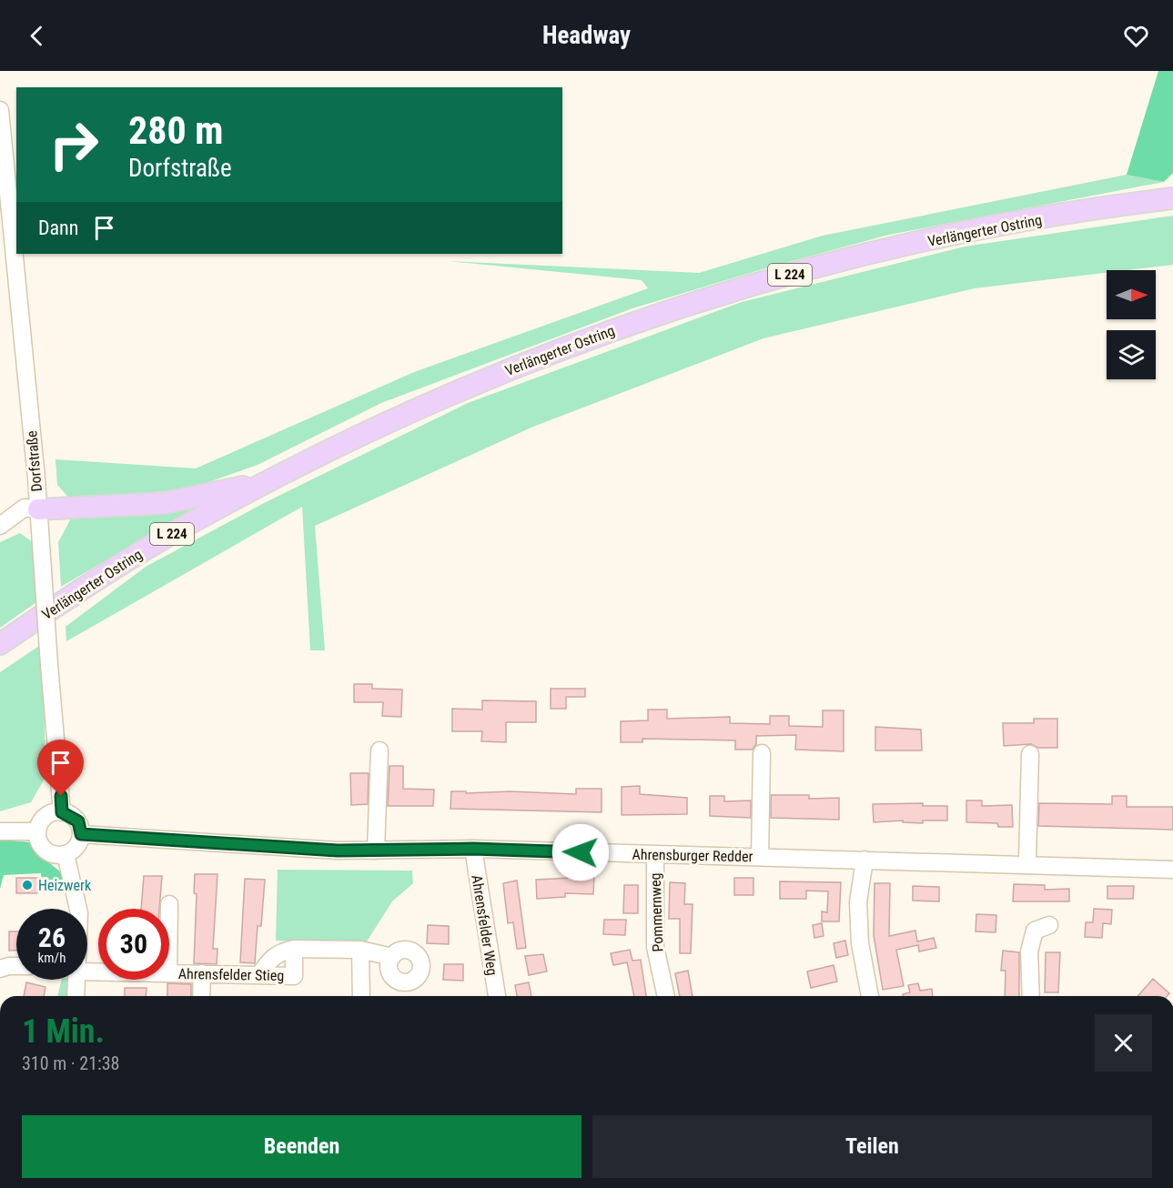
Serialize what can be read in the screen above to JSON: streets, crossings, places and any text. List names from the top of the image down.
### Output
{
  "streets": {
    "main road": ["Verlängerter Ostring", "L 224"],
    "street": [
      "Dorfstraße",
      "Ahrensburger Redder",
      "Pommernweg",
      "Ahrensfelder Weg",
      "Ahrensfelder Stieg"
    ]
  },
  "crossings": [
    ["Dorfstraße", "Ahrensburger Redder"],
    ["Ahrensburger Redder", "Pommernweg"],
    ["Ahrensburger Redder", "Ahrensfelder Weg"]
  ],
  "places": ["Heizwerk"],
  "north": "right",
  "page": {
    "header": "Headway",
    "turn": ["280 m", "Dorfstraße"],
    "then": "Dann",
    "speed": "26 km/h",
    "limit": "30",
    "heading": ["1 Min.", "310 m · 21:38"],
    "buttons": ["Beenden", "Teilen"]
  }
}
